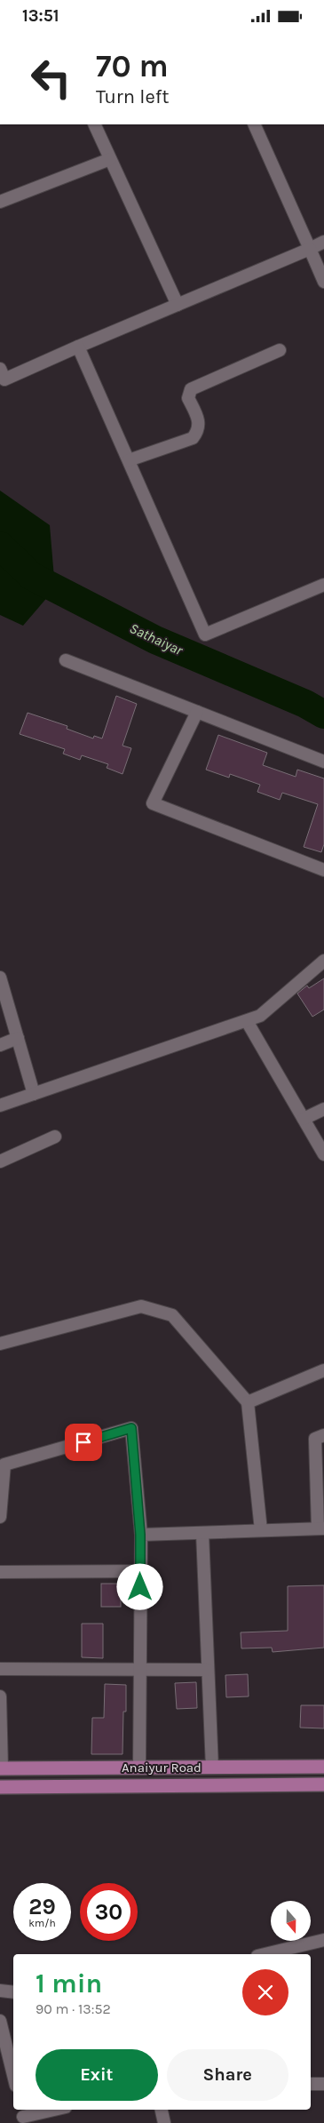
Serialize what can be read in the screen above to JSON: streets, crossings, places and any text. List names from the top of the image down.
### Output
{
  "streets": {
    "main road": ["Anaiyur Road"]
  },
  "water": ["Sathaiyar"],
  "north": "bottom",
  "page": {
    "status": "13:51",
    "turn": ["70 m", "Turn left"],
    "speed": "29 km/h",
    "limit": "30",
    "heading": ["1 min", "90 m · 13:52"],
    "buttons": ["Exit", "Share"]
  }
}
